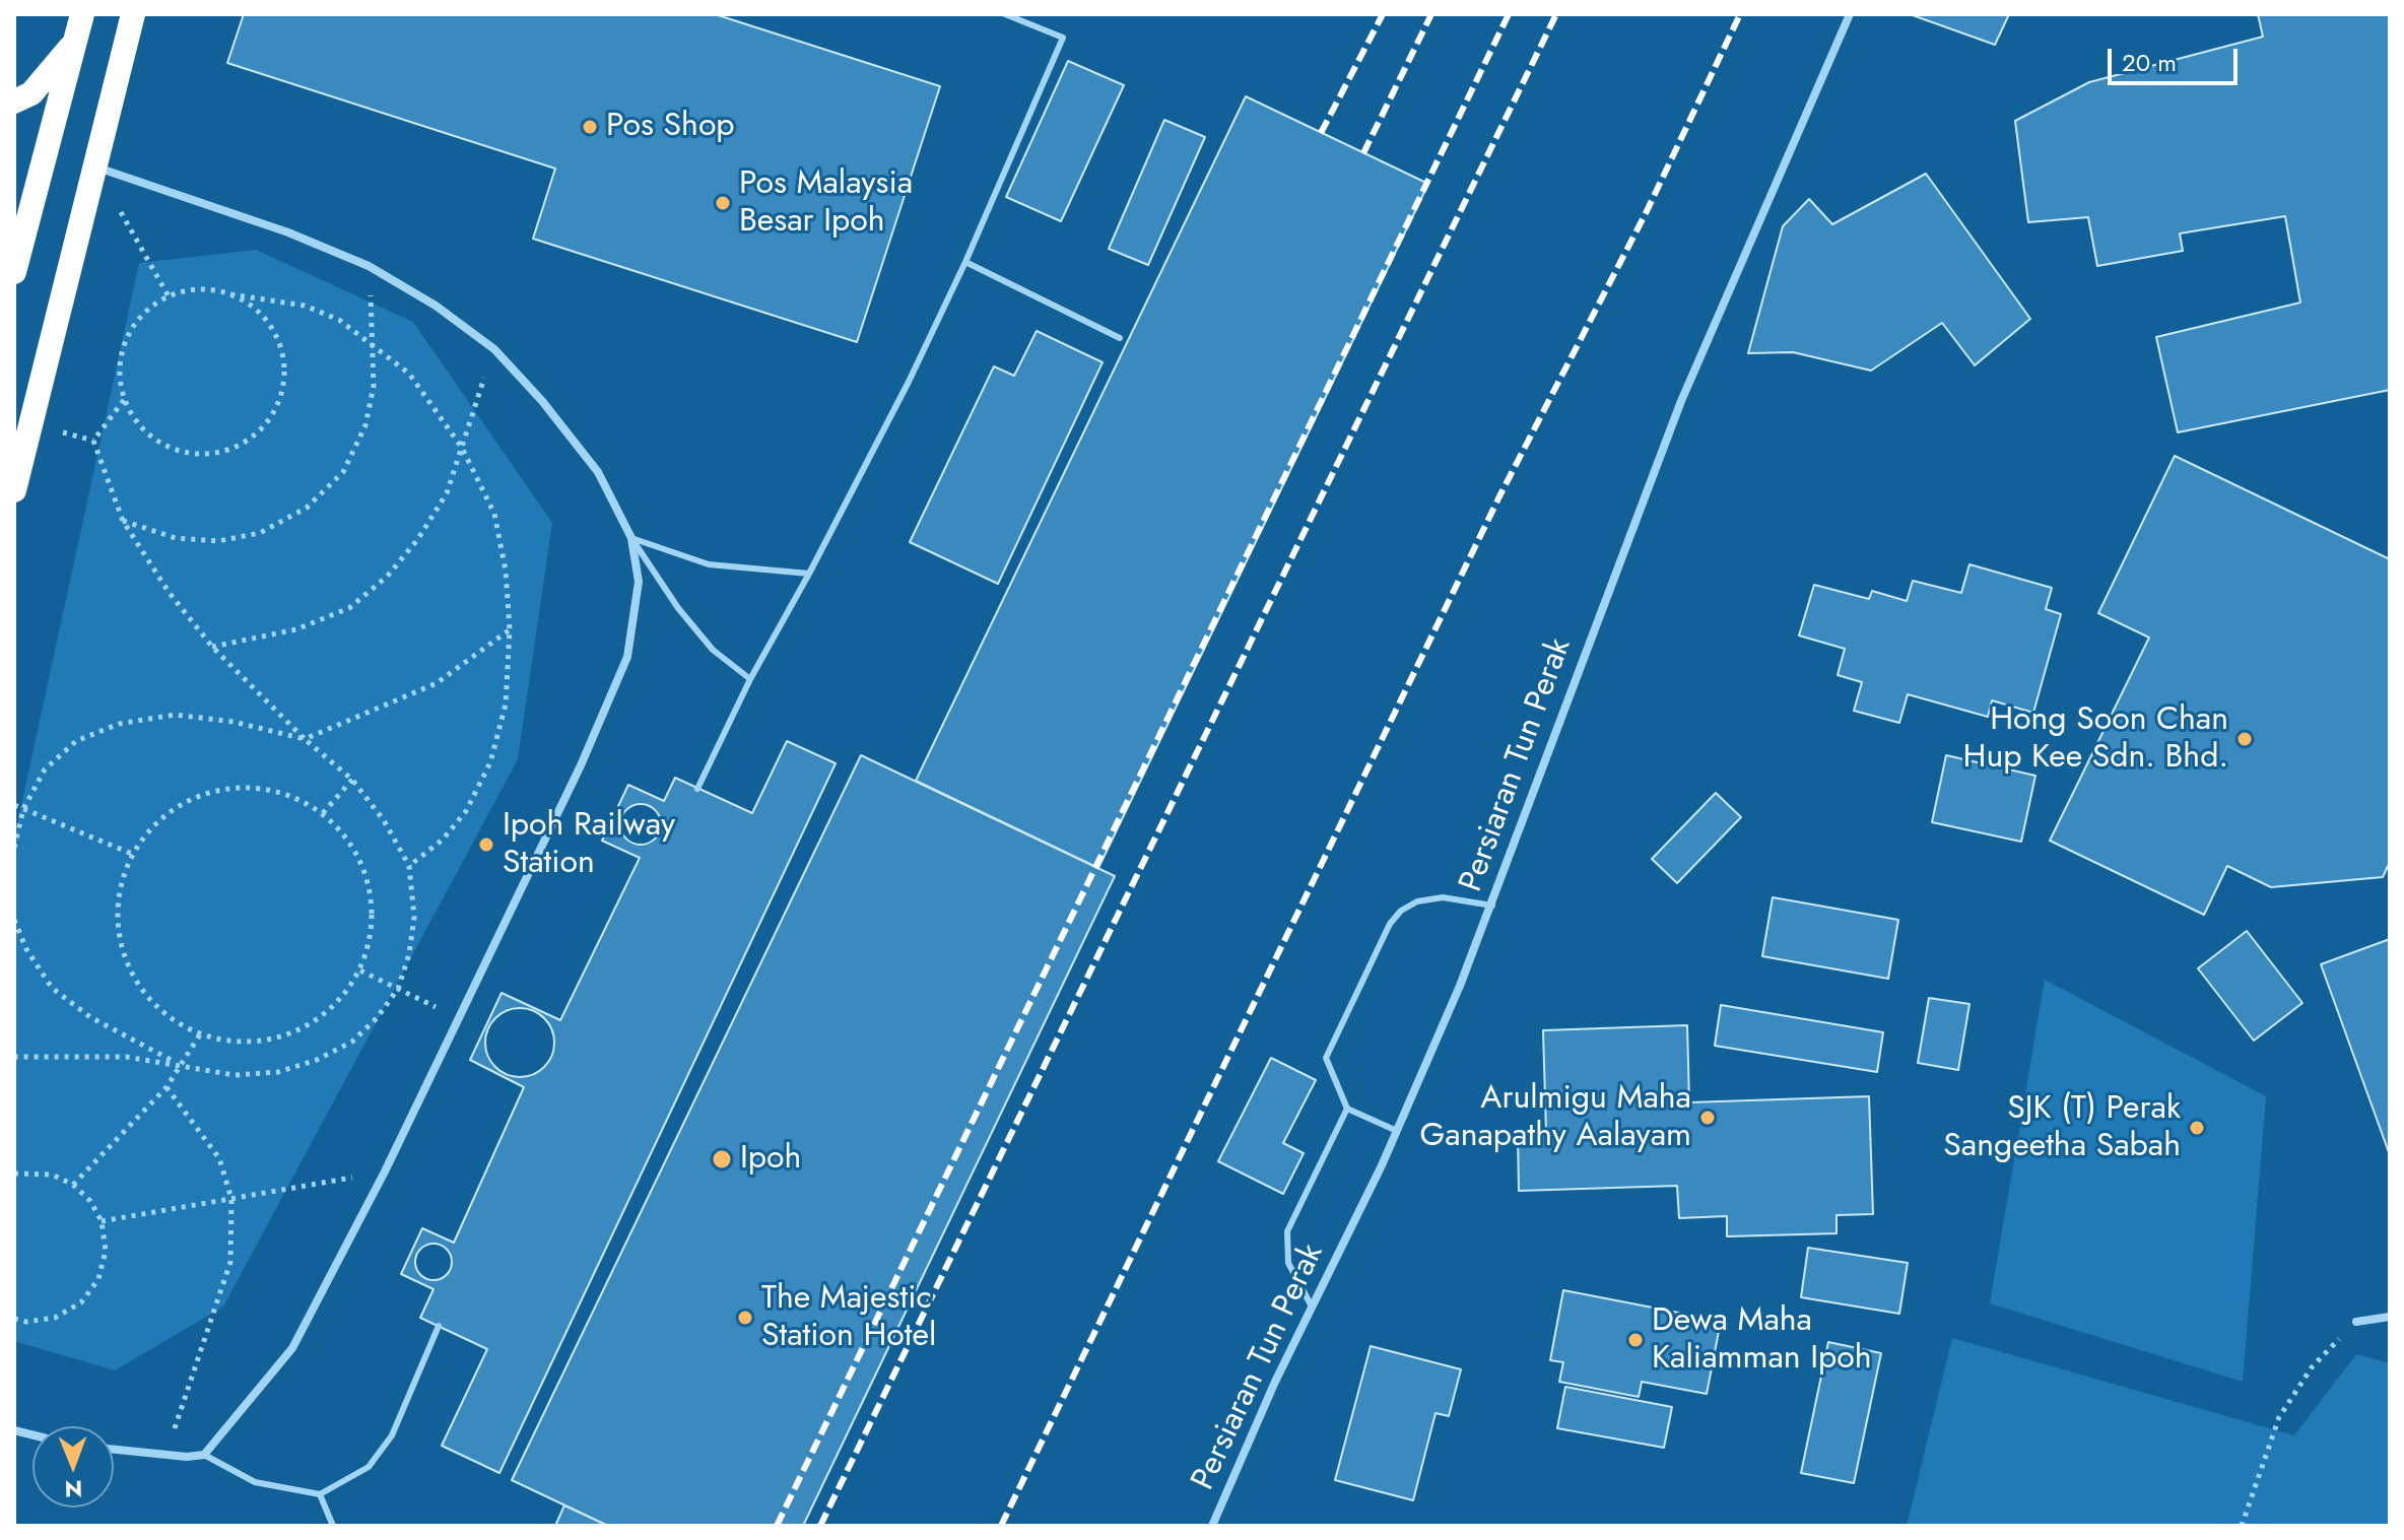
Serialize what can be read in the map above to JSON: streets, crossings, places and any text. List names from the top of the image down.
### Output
{
  "streets": {
    "street": ["Persiaran Tun Perak"]
  },
  "places": [
    "Pos Shop",
    "Pos Malaysia Besar Ipoh",
    "Hong Soon Chan Hup Kee Sdn. Bhd.",
    "Ipoh Railway Station",
    "Arulmigu Maha Ganapathy Aalayam",
    "SJK (T) Perak Sangeetha Sabah",
    "Ipoh",
    "The Majestic Station Hotel",
    "Dewa Maha Kaliamman Ipoh"
  ],
  "scale_bar": "20 m",
  "north": "bottom"
}
